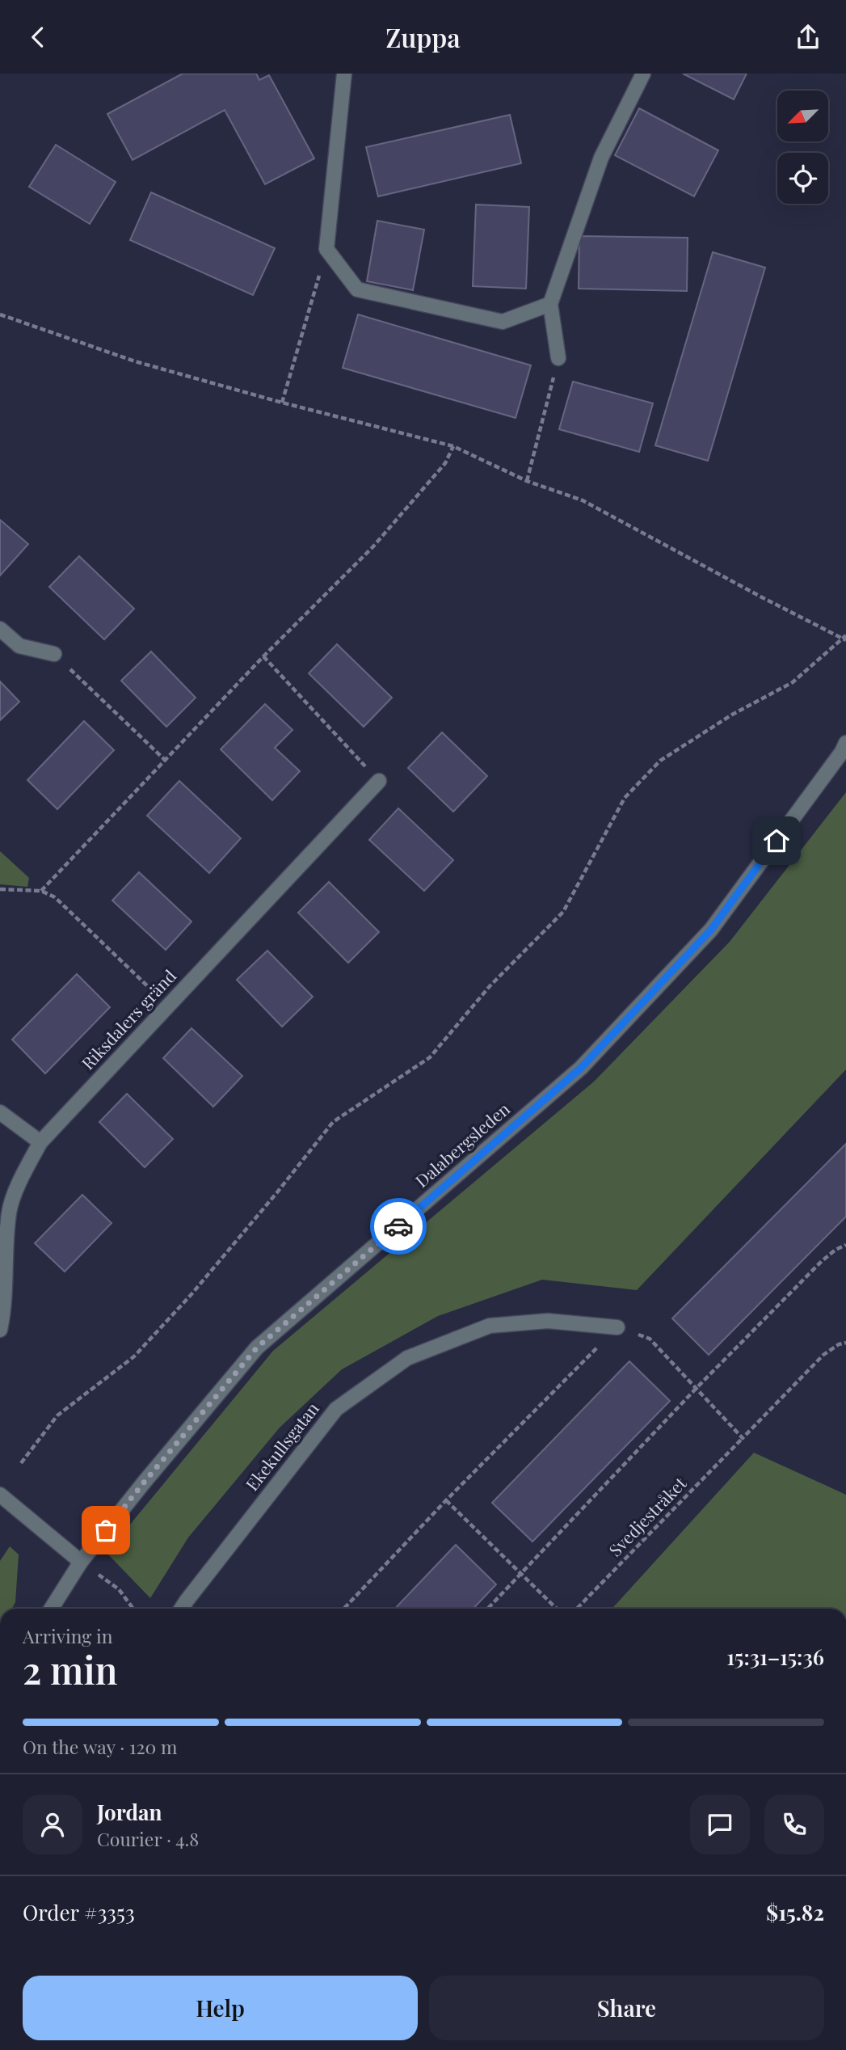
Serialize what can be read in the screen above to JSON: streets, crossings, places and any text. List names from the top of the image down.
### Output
{
  "streets": {
    "street": ["Riksdalers gränd", "Dalabergsleden", "Ekekullsgatan"],
    "path": ["Svedjestråket"]
  },
  "north": "bottom left",
  "page": {
    "header": "Zuppa",
    "heading": ["2 min", "Arriving in", "15:31–15:36"],
    "panel": [
      "Jordan",
      "Courier · 4.8",
      "Order #3353",
      "$15.82"
    ],
    "bar": "On the way · 120 m",
    "buttons": ["Help", "Share"]
  }
}
